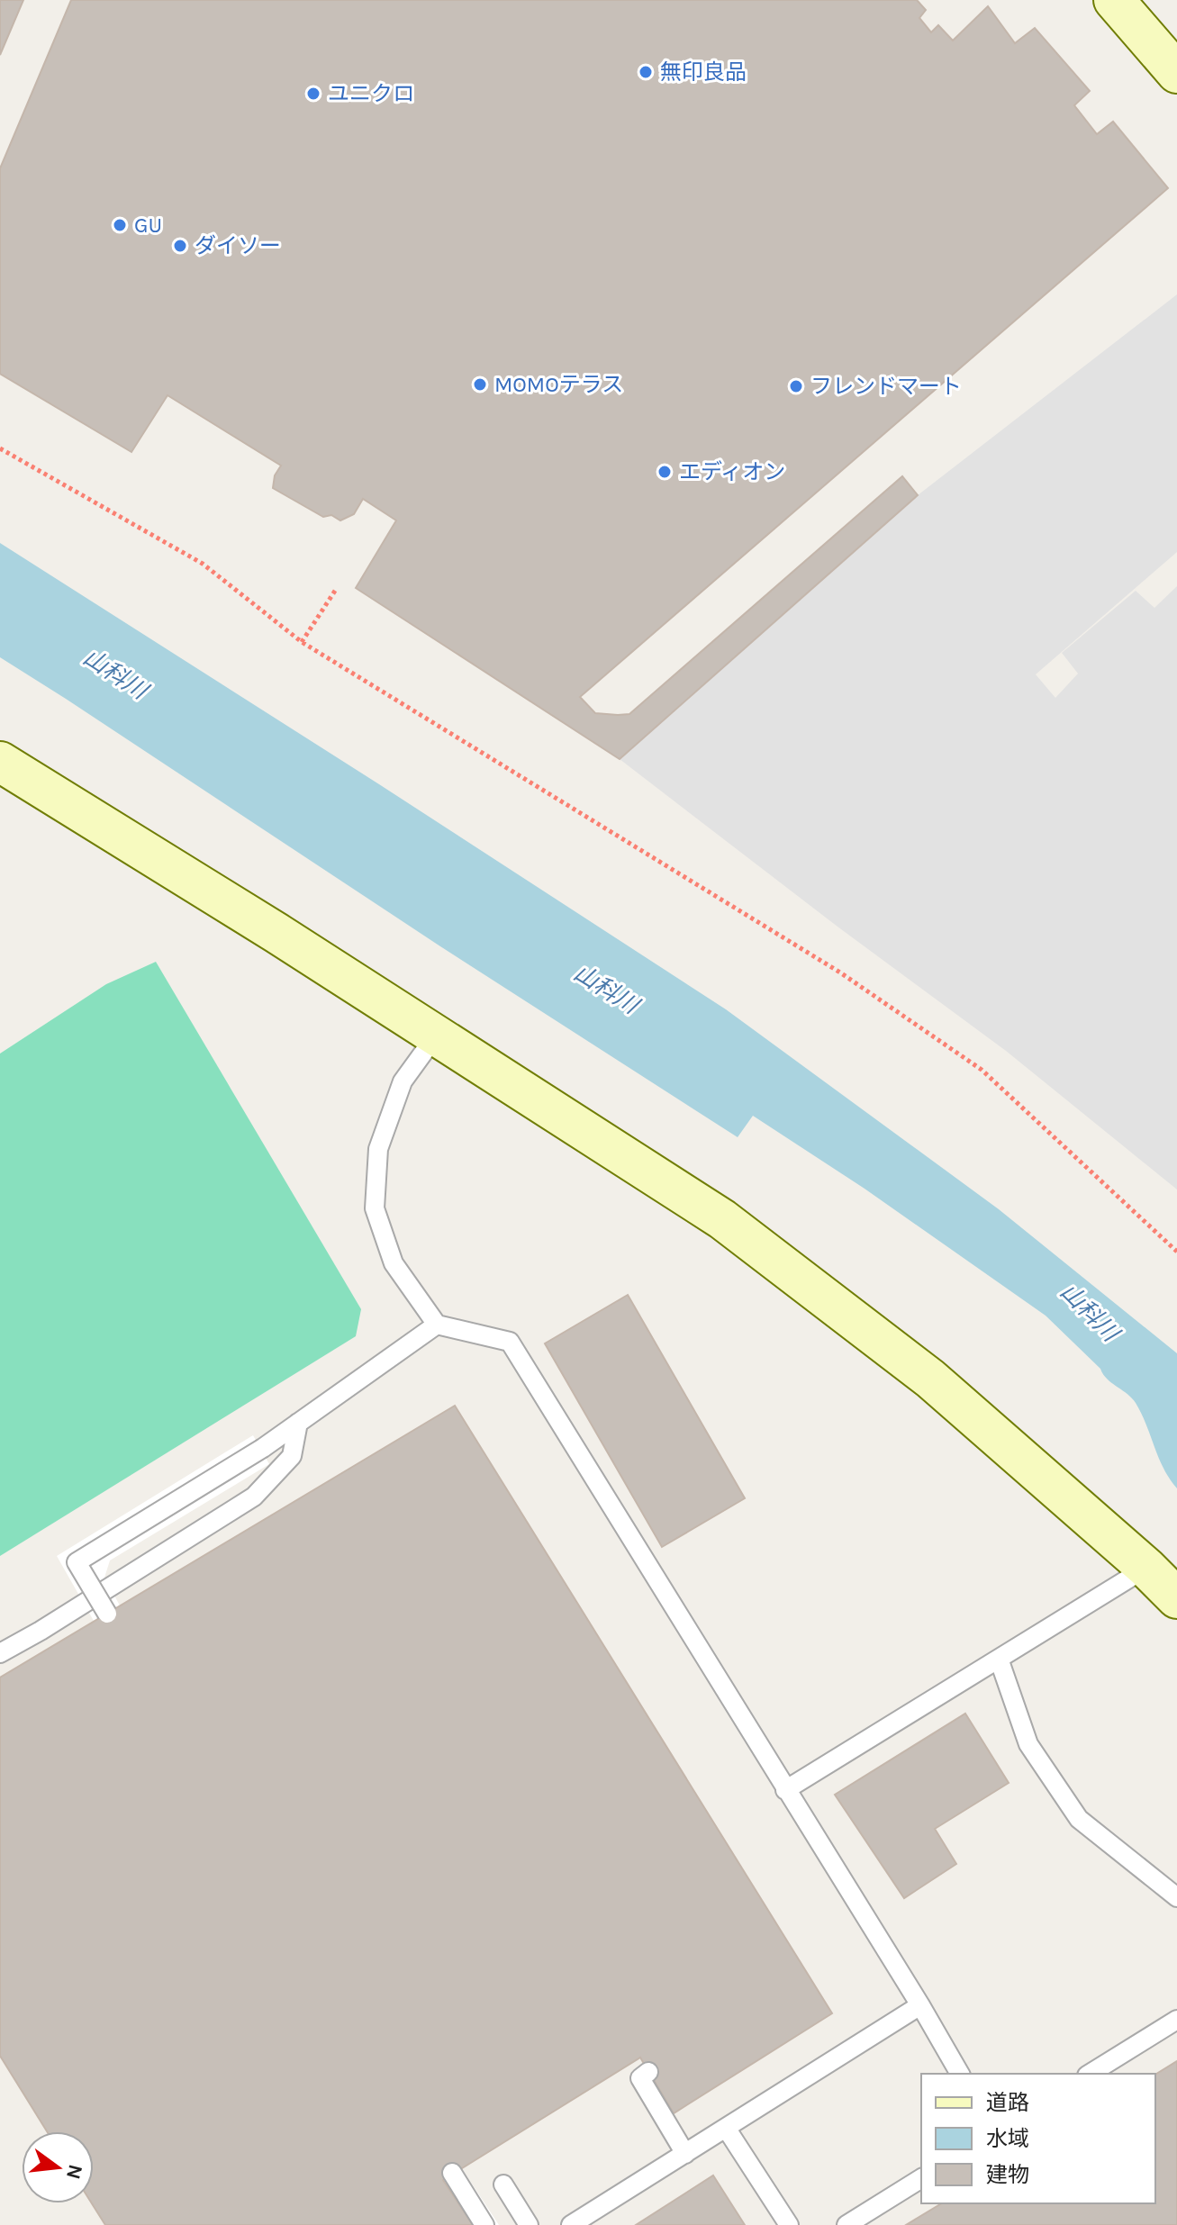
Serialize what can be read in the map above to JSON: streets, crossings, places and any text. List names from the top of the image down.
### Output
{
  "water": ["山科川"],
  "places": [
    "無印良品",
    "ユニクロ",
    "GU",
    "ダイソー",
    "MOMOテラス",
    "フレンドマート",
    "エディオン"
  ],
  "legend": ["道路", "水域", "建物"],
  "north": "right"
}
